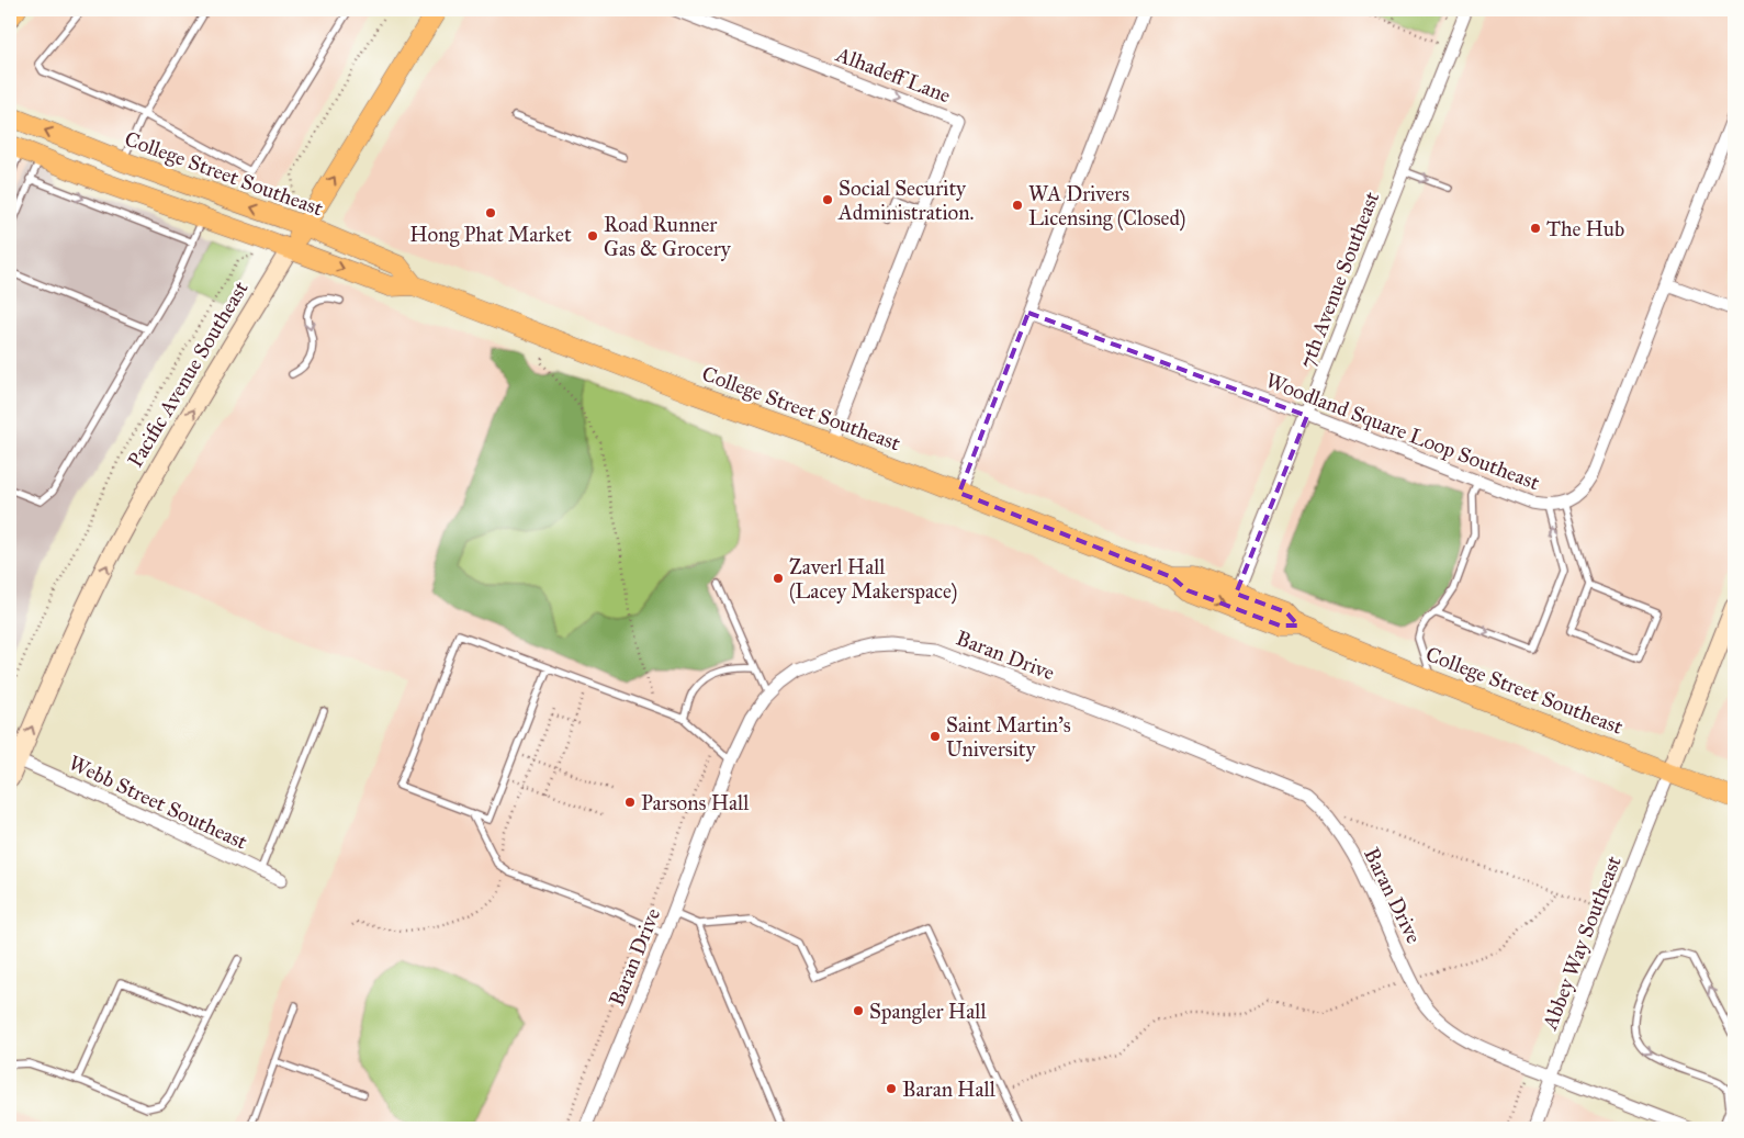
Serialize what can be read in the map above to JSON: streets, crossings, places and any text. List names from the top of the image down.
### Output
{
  "streets": {
    "main road": ["College Street Southeast", "Pacific Avenue Southeast"],
    "street": [
      "Alhadeff Lane",
      "7th Avenue Southeast",
      "Woodland Square Loop Southeast",
      "Baran Drive",
      "Webb Street Southeast",
      "Abbey Way Southeast"
    ]
  },
  "crossings": [
    ["Alhadeff Lane", "College Street Southeast"],
    ["College Street Southeast", "7th Avenue Southeast"],
    ["College Street Southeast", "Pacific Avenue Southeast"],
    ["College Street Southeast", "Abbey Way Southeast"],
    ["7th Avenue Southeast", "Woodland Square Loop Southeast"],
    ["Pacific Avenue Southeast", "Webb Street Southeast"],
    ["Baran Drive", "Abbey Way Southeast"]
  ],
  "one_way": ["Alhadeff Lane", "Pacific Avenue Southeast"],
  "places": [
    "Social Security Administration.",
    "WA Drivers Licensing (Closed)",
    "Hong Phat Market",
    "The Hub",
    "Road Runner Gas & Grocery",
    "Zaverl Hall (Lacey Makerspace)",
    "Saint Martin's University",
    "Parsons Hall",
    "Spangler Hall",
    "Baran Hall"
  ]
}
